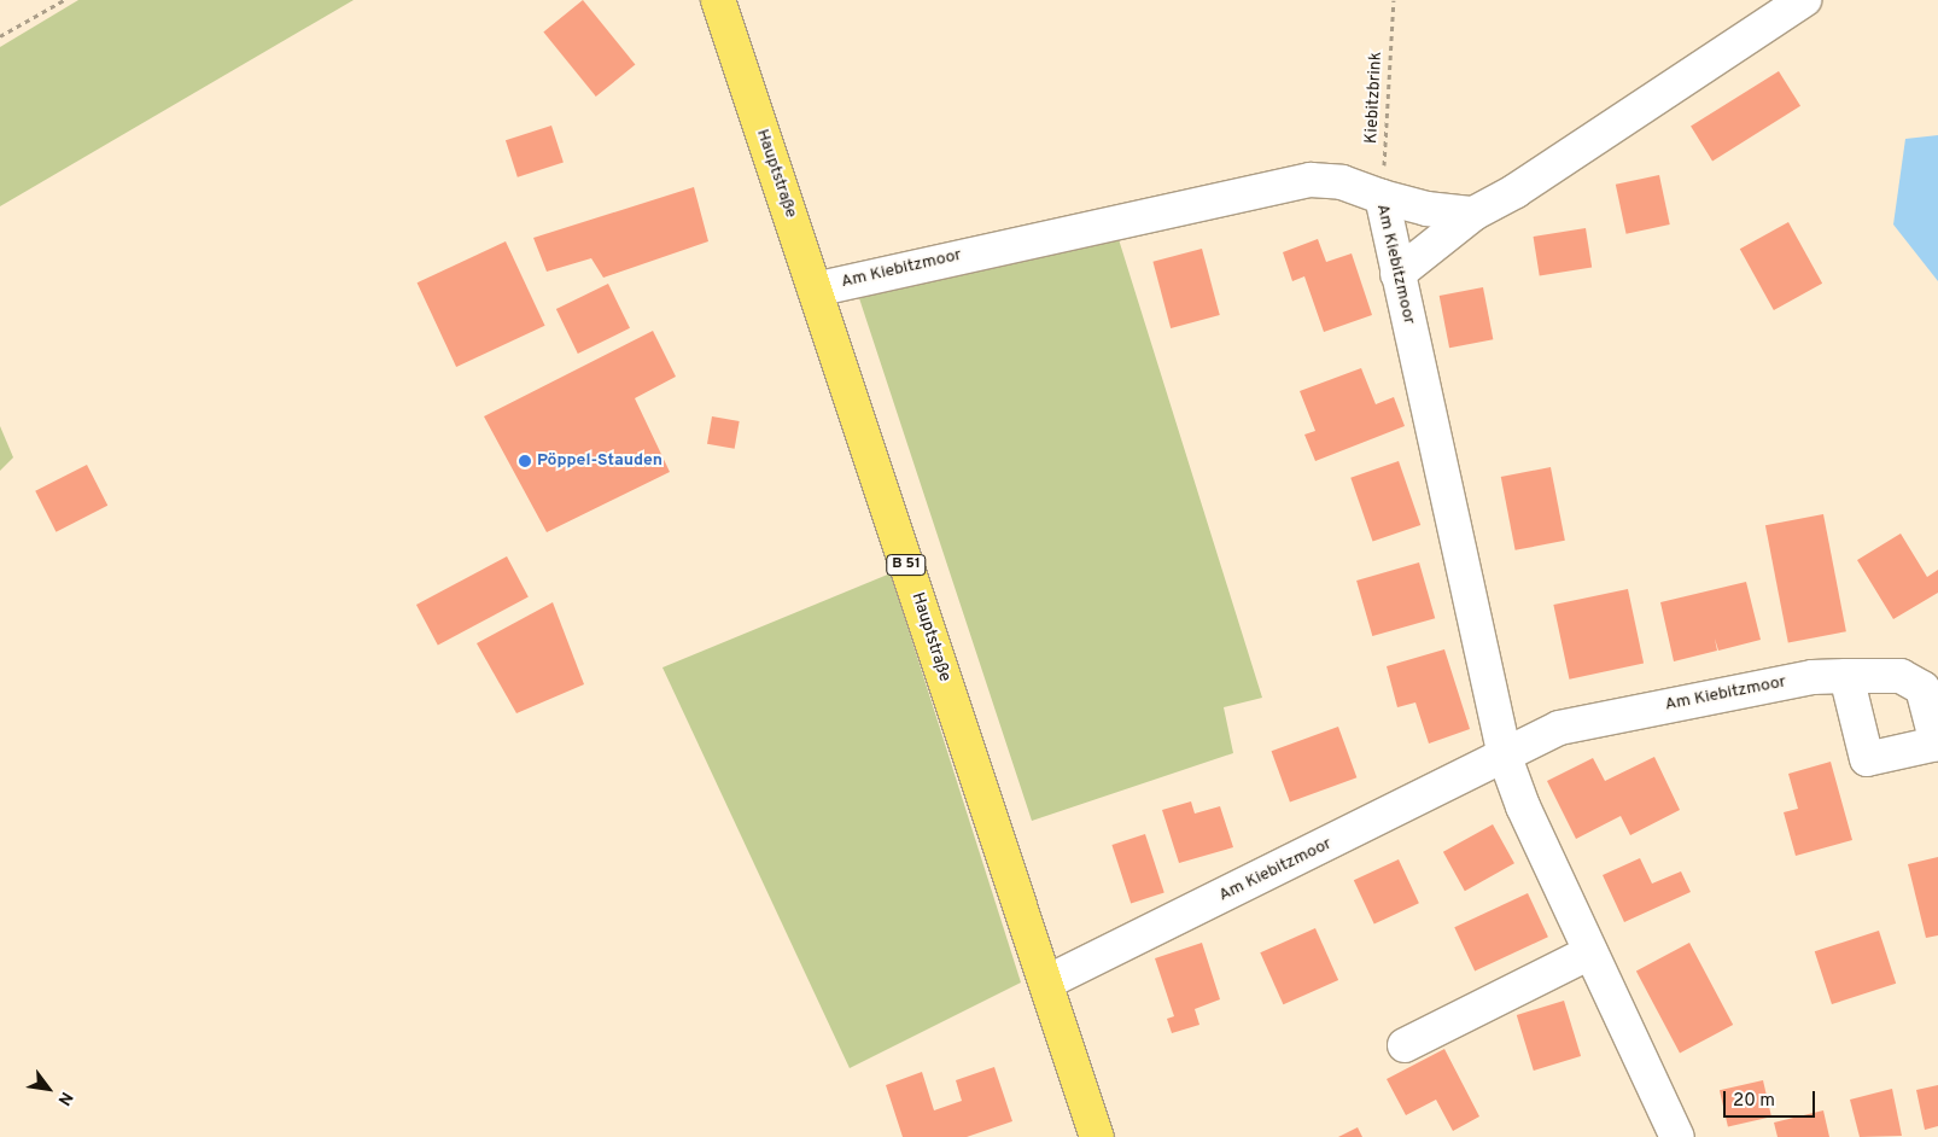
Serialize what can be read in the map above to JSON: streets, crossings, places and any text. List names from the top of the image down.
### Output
{
  "streets": {
    "main road": ["Hauptstraße", "B 51"],
    "street": ["Am Kiebitzmoor"],
    "path": ["Kiebitzbrink"]
  },
  "crossings": [
    ["Kiebitzbrink", "Am Kiebitzmoor"],
    ["Hauptstraße", "Am Kiebitzmoor"]
  ],
  "places": ["Pöppel-Stauden"],
  "scale_bar": "20 m",
  "north": "bottom right"
}
